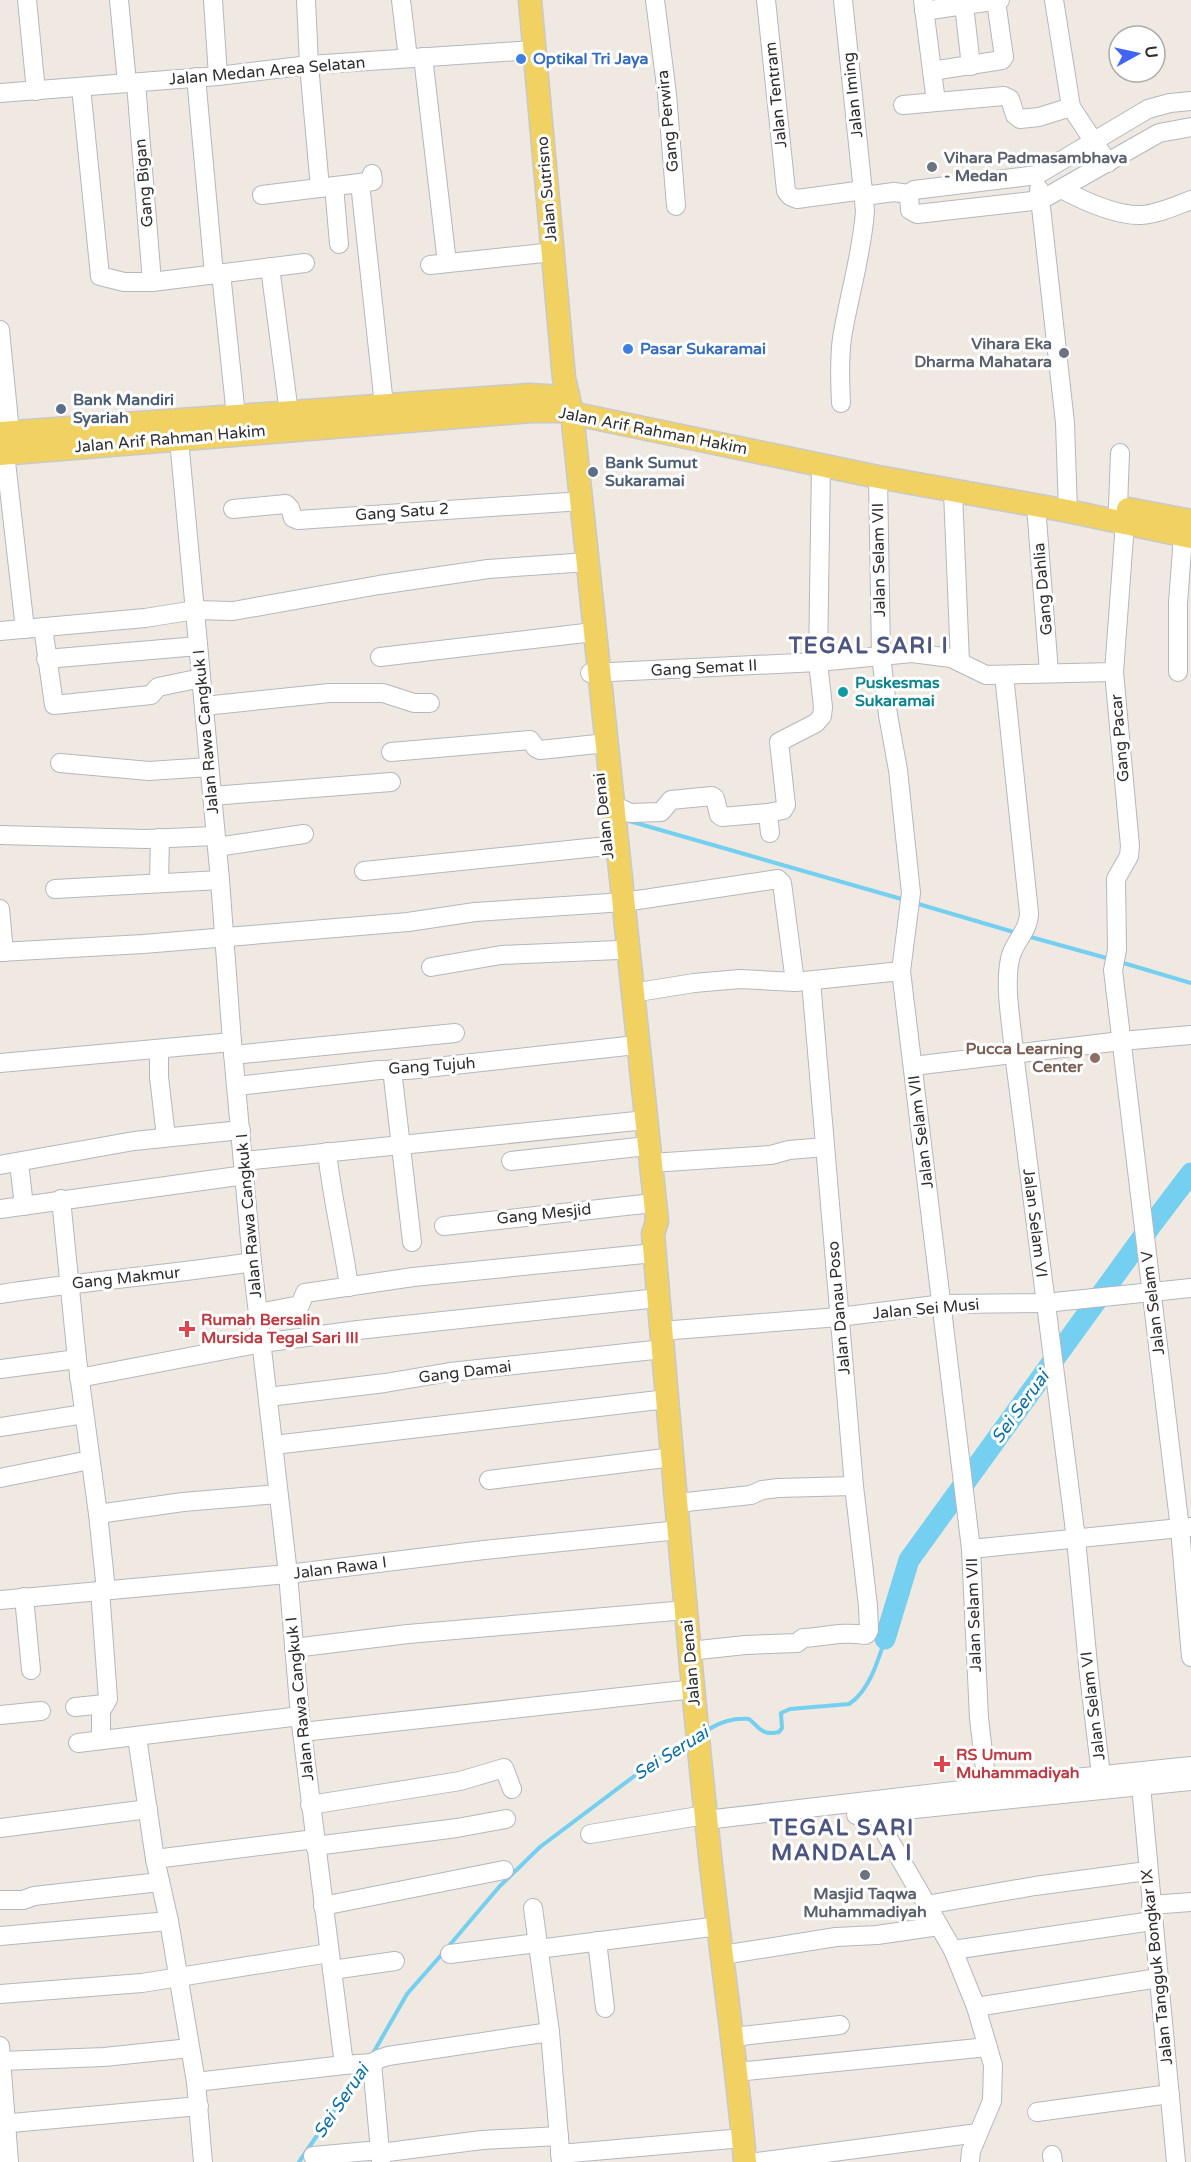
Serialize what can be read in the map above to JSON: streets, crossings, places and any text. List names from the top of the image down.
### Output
{
  "streets": {
    "main road": ["Jalan Sutrisno", "Jalan Arif Rahman Hakim", "Jalan Denai"],
    "street": [
      "Jalan Medan Area Selatan",
      "Jalan Tentram",
      "Jalan Iming",
      "Gang Perwira",
      "Gang Bigan",
      "Gang Satu 2",
      "Jalan Selam VII",
      "Gang Dahlia",
      "Gang Semat II",
      "Jalan Rawa Cangkuk I",
      "Gang Pacar",
      "Gang Tujuh",
      "Gang Mesjid",
      "Jalan Selam VI",
      "Gang Makmur",
      "Jalan Selam V",
      "Jalan Danau Poso",
      "Jalan Sei Musi",
      "Gang Damai",
      "Jalan Rawa I",
      "Jalan Tangguk Bongkar IX"
    ]
  },
  "crossings": [
    ["Jalan Medan Area Selatan", "Gang Bigan"],
    ["Jalan Medan Area Selatan", "Jalan Sutrisno"],
    ["Jalan Tentram", "Jalan Iming"],
    ["Jalan Sutrisno", "Jalan Arif Rahman Hakim"],
    ["Jalan Sutrisno", "Jalan Denai"],
    ["Jalan Arif Rahman Hakim", "Jalan Selam VII"],
    ["Jalan Arif Rahman Hakim", "Gang Dahlia"],
    ["Jalan Arif Rahman Hakim", "Jalan Rawa Cangkuk I"],
    ["Jalan Arif Rahman Hakim", "Gang Pacar"],
    ["Jalan Arif Rahman Hakim", "Jalan Denai"],
    ["Gang Satu 2", "Jalan Denai"],
    ["Jalan Selam VII", "Gang Semat II"],
    ["Jalan Selam VII", "Jalan Sei Musi"],
    ["Gang Dahlia", "Gang Semat II"],
    ["Gang Semat II", "Gang Pacar"],
    ["Gang Semat II", "Jalan Denai"],
    ["Gang Semat II", "Jalan Selam VI"],
    ["Jalan Rawa Cangkuk I", "Gang Tujuh"],
    ["Jalan Rawa Cangkuk I", "Gang Makmur"],
    ["Jalan Rawa Cangkuk I", "Gang Damai"],
    ["Jalan Rawa Cangkuk I", "Jalan Rawa I"],
    ["Gang Pacar", "Jalan Selam V"],
    ["Jalan Denai", "Gang Tujuh"],
    ["Jalan Denai", "Gang Mesjid"],
    ["Jalan Denai", "Jalan Danau Poso"],
    ["Jalan Denai", "Jalan Sei Musi"],
    ["Jalan Denai", "Gang Damai"],
    ["Jalan Denai", "Jalan Rawa I"],
    ["Jalan Selam VI", "Jalan Sei Musi"],
    ["Jalan Selam V", "Jalan Sei Musi"],
    ["Jalan Danau Poso", "Jalan Sei Musi"],
    ["Jalan Sei Musi", "Gang Damai"]
  ],
  "districts": ["TEGAL SARI I", "TEGAL SARI MANDALA I"],
  "water": ["Sei Seruai"],
  "places": {
    "other": [
      "Optikal Tri Jaya",
      "Vihara Padmasambhava - Medan",
      "Pasar Sukaramai",
      "Vihara Eka Dharma Mahatara",
      "Bank Mandiri Syariah",
      "Bank Sumut Sukaramai",
      "Puskesmas Sukaramai",
      "Pucca Learning Center",
      "Masjid Taqwa Muhammadiyah"
    ],
    "health": ["Rumah Bersalin Mursida Tegal Sari III", "RS Umum Muhammadiyah"]
  },
  "north": "right"
}
